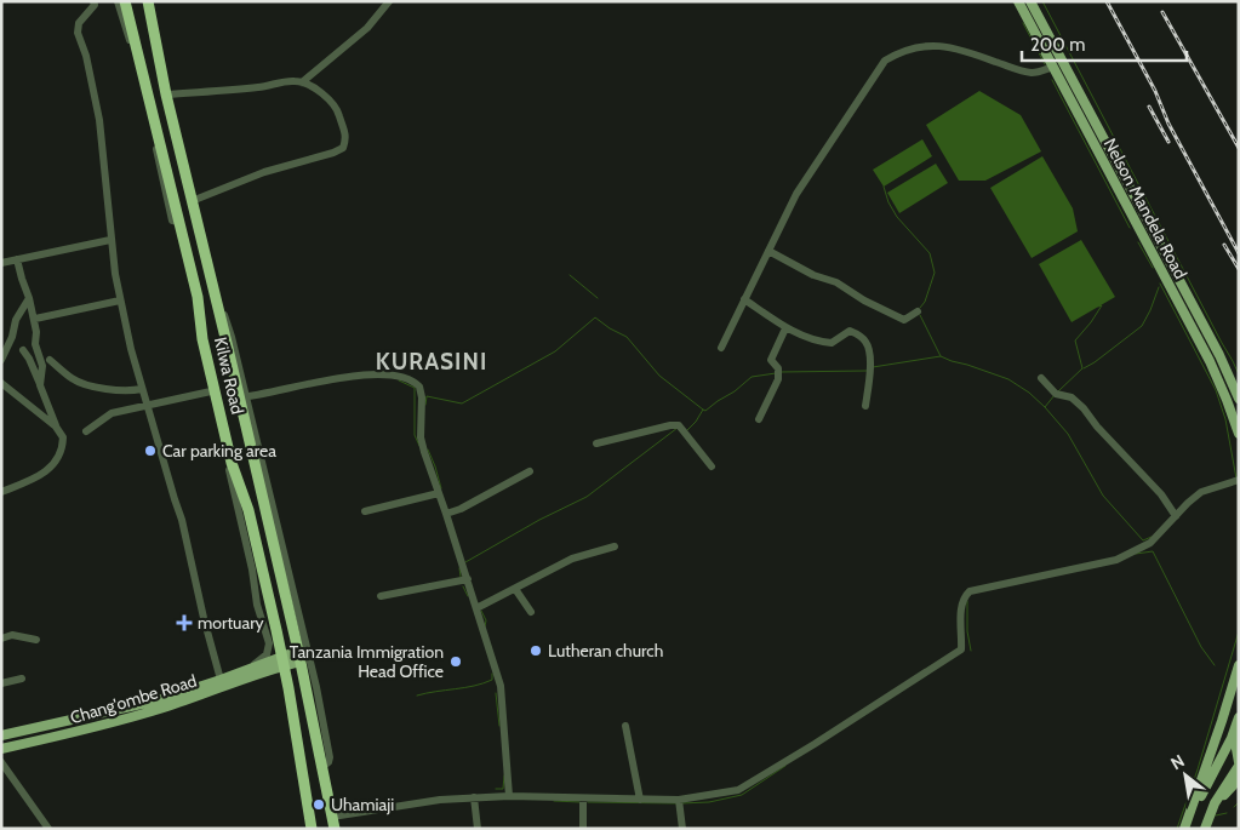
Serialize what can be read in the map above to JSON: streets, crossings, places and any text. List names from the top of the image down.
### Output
{
  "streets": {
    "highway": ["Kilwa Road"],
    "main road": ["Nelson Mandela Road", "Chang'ombe Road"]
  },
  "crossings": [
    ["Kilwa Road", "Chang'ombe Road"]
  ],
  "districts": ["KURASINI"],
  "places": {
    "other": [
      "Car parking area",
      "Lutheran church",
      "Tanzania Immigration Head Office",
      "Uhamiaji"
    ],
    "health": ["mortuary"]
  },
  "scale_bar": "200 m",
  "north": "top left"
}
